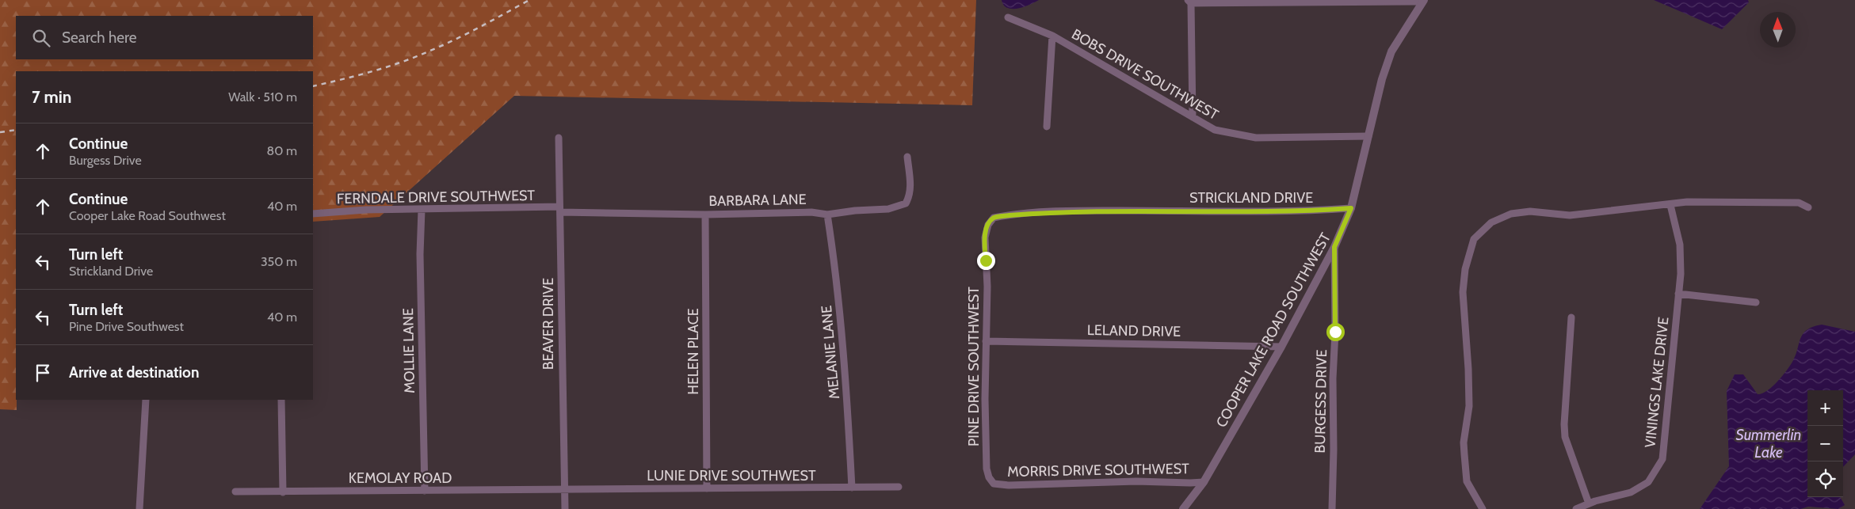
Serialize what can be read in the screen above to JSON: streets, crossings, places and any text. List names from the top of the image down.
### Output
{
  "streets": {
    "street": [
      "BOBS DRIVE SOUTHWEST",
      "FERNDALE DRIVE SOUTHWEST",
      "STRICKLAND DRIVE",
      "BARBARA LANE",
      "BEAVER DRIVE",
      "COOPER LAKE ROAD SOUTHWEST",
      "LELAND DRIVE",
      "MOLLIE LANE",
      "HELEN PLACE",
      "MELANIE LANE",
      "PINE DRIVE SOUTHWEST",
      "VININGS LAKE DRIVE",
      "BURGESS DRIVE",
      "MORRIS DRIVE SOUTHWEST",
      "LUNIE DRIVE SOUTHWEST",
      "KEMOLAY ROAD"
    ]
  },
  "crossings": [
    ["BOBS DRIVE SOUTHWEST", "COOPER LAKE ROAD SOUTHWEST"],
    ["FERNDALE DRIVE SOUTHWEST", "BARBARA LANE"],
    ["FERNDALE DRIVE SOUTHWEST", "BEAVER DRIVE"],
    ["FERNDALE DRIVE SOUTHWEST", "MOLLIE LANE"],
    ["STRICKLAND DRIVE", "COOPER LAKE ROAD SOUTHWEST"],
    ["STRICKLAND DRIVE", "PINE DRIVE SOUTHWEST"],
    ["BARBARA LANE", "BEAVER DRIVE"],
    ["BARBARA LANE", "HELEN PLACE"],
    ["BARBARA LANE", "MELANIE LANE"],
    ["BEAVER DRIVE", "LUNIE DRIVE SOUTHWEST"],
    ["BEAVER DRIVE", "KEMOLAY ROAD"],
    ["COOPER LAKE ROAD SOUTHWEST", "LELAND DRIVE"],
    ["COOPER LAKE ROAD SOUTHWEST", "BURGESS DRIVE"],
    ["COOPER LAKE ROAD SOUTHWEST", "MORRIS DRIVE SOUTHWEST"],
    ["LELAND DRIVE", "PINE DRIVE SOUTHWEST"],
    ["MOLLIE LANE", "KEMOLAY ROAD"],
    ["HELEN PLACE", "LUNIE DRIVE SOUTHWEST"],
    ["MELANIE LANE", "LUNIE DRIVE SOUTHWEST"],
    ["PINE DRIVE SOUTHWEST", "MORRIS DRIVE SOUTHWEST"],
    ["LUNIE DRIVE SOUTHWEST", "KEMOLAY ROAD"]
  ],
  "water": ["Summerlin Lake"],
  "north": "top",
  "page": {
    "search": "Search here",
    "heading": ["7 min", "Walk · 510 m"],
    "list": [
      ["Continue", "Burgess Drive", "80 m"],
      ["Continue", "Cooper Lake Road Southwest", "40 m"],
      ["Turn left", "Strickland Drive", "350 m"],
      ["Turn left", "Pine Drive Southwest", "40 m"],
      "Arrive at destination"
    ],
    "map_buttons": ["+", "−"]
  }
}
